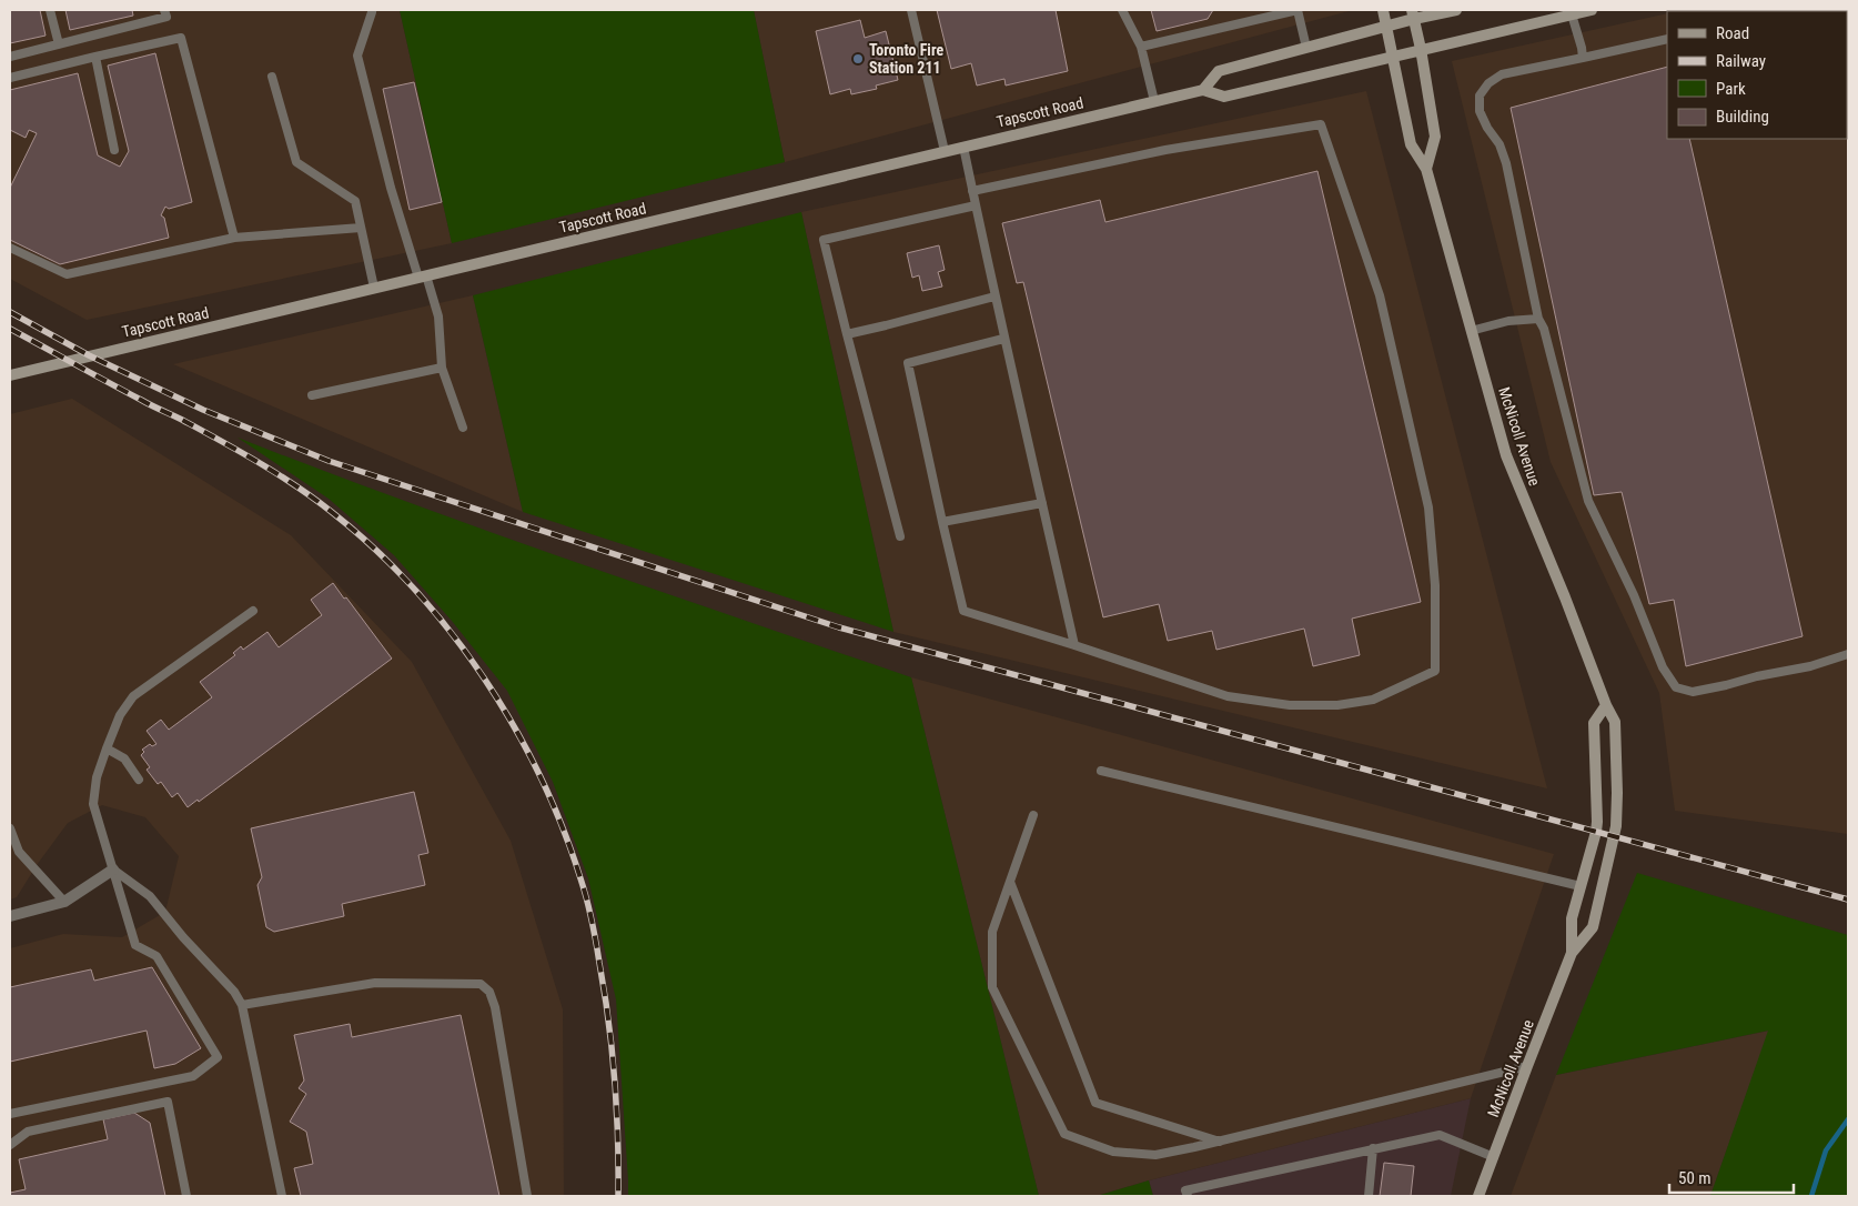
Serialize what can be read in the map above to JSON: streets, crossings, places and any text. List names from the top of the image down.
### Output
{
  "streets": {
    "street": ["Tapscott Road", "McNicoll Avenue"]
  },
  "crossings": [
    ["Tapscott Road", "McNicoll Avenue"]
  ],
  "places": ["Toronto Fire Station 211"],
  "legend": [
    "Road",
    "Railway",
    "Park",
    "Building"
  ],
  "scale_bar": "50 m"
}
